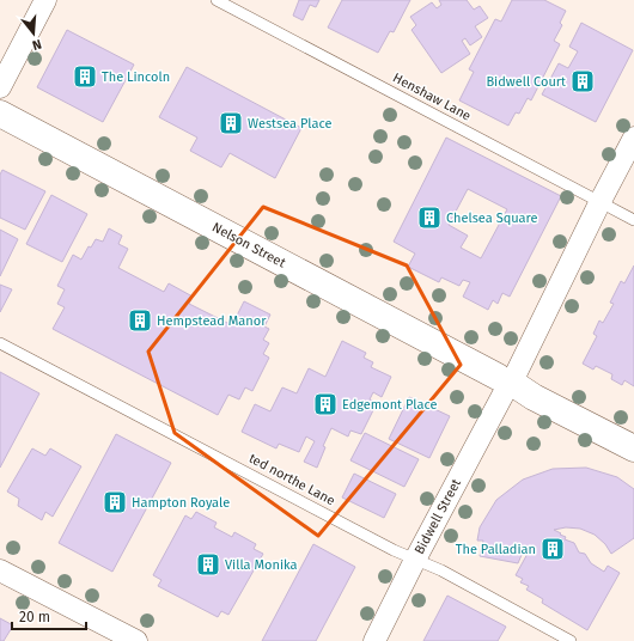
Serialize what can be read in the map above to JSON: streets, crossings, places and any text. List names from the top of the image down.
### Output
{
  "streets": {
    "street": ["Nelson Street", "Bidwell Street"],
    "lane": ["Henshaw Lane", "ted northe Lane"]
  },
  "crossings": [
    ["Henshaw Lane", "Bidwell Street"],
    ["Nelson Street", "Bidwell Street"],
    ["ted northe Lane", "Bidwell Street"]
  ],
  "places": {
    "building": [
      "The Lincoln",
      "Bidwell Court",
      "Westsea Place",
      "Chelsea Square",
      "Hempstead Manor",
      "Edgemont Place",
      "Hampton Royale",
      "The Palladian",
      "Villa Monika"
    ]
  },
  "scale_bar": "20 m",
  "north": "bottom"
}
